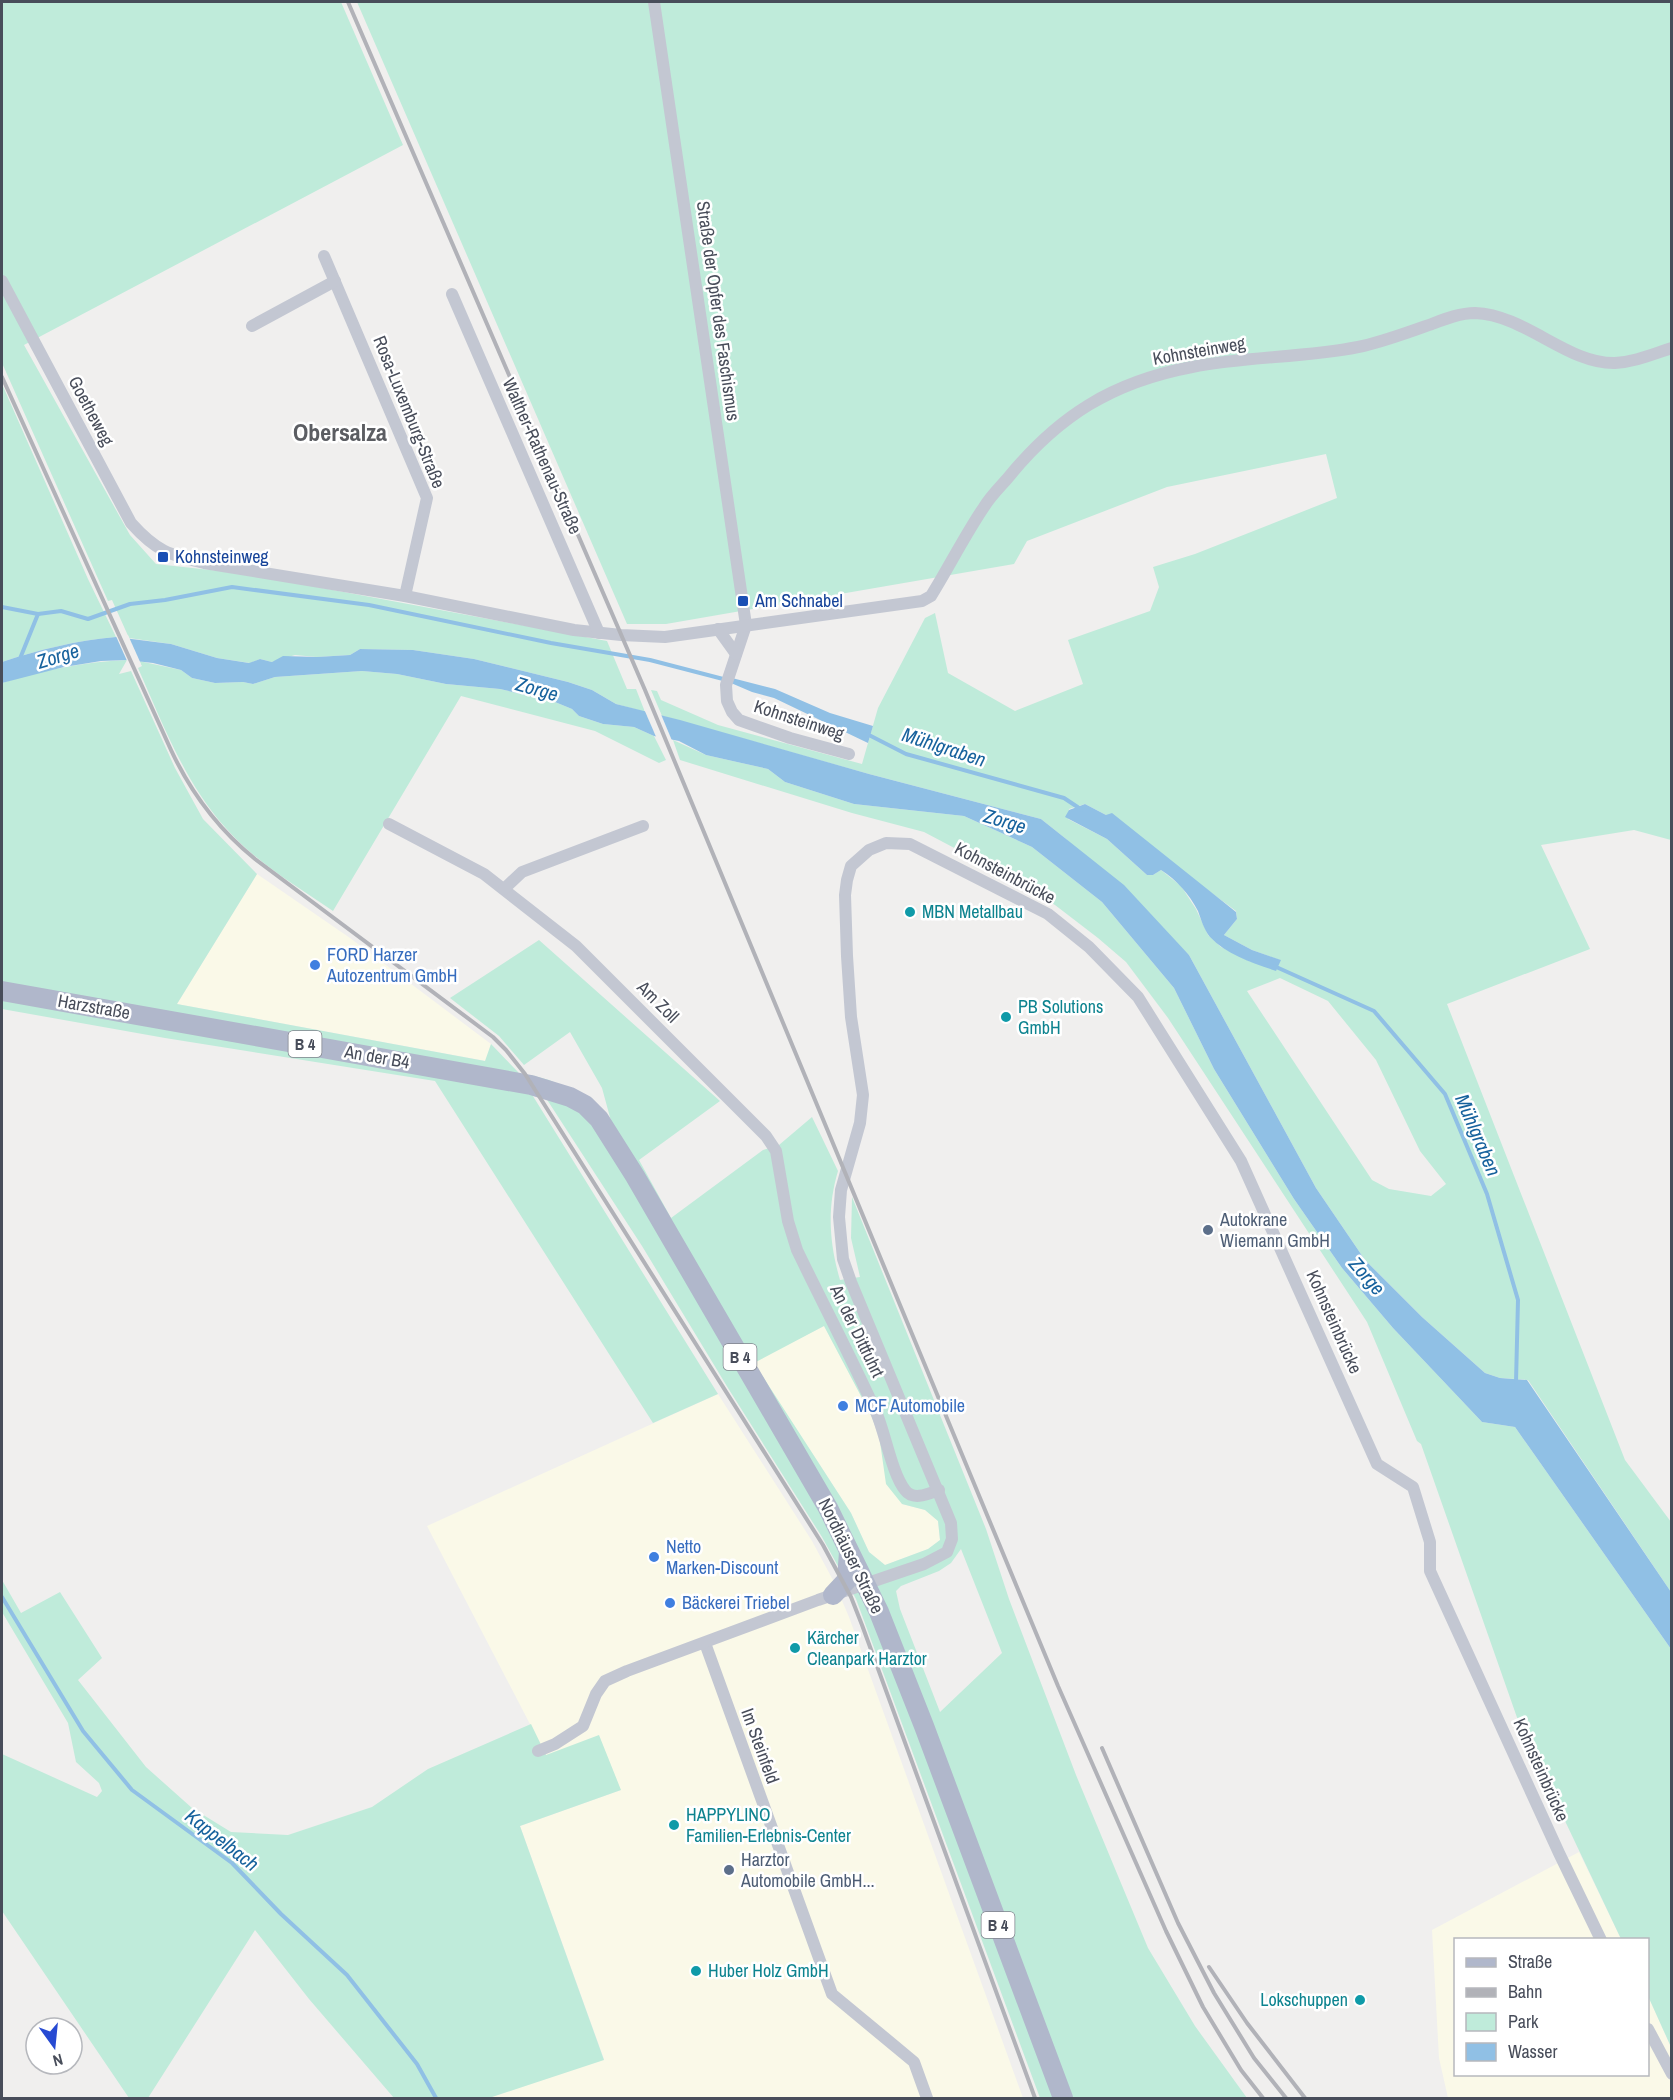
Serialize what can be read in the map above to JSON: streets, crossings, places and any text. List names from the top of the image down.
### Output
{
  "streets": {
    "main road": [
      "Harzstraße",
      "B 4",
      "An der B4",
      "Nordhäuser Straße"
    ],
    "street": [
      "Straße der Opfer des Faschismus",
      "Kohnsteinweg",
      "Goetheweg",
      "Rosa-Luxemburg-Straße",
      "Walther-Rathenau-Straße",
      "Kohnsteinbrücke",
      "Am Zoll",
      "An der Dittfuhrt",
      "Im Steinfeld"
    ]
  },
  "crossings": [
    ["Straße der Opfer des Faschismus", "Kohnsteinweg"],
    ["Kohnsteinweg", "Goetheweg"],
    ["Kohnsteinweg", "Rosa-Luxemburg-Straße"],
    ["Kohnsteinweg", "Walther-Rathenau-Straße"],
    ["Kohnsteinbrücke", "An der Dittfuhrt"],
    ["Kohnsteinbrücke", "Nordhäuser Straße"],
    ["Am Zoll", "An der Dittfuhrt"],
    ["Harzstraße", "An der B4"],
    ["An der B4", "Nordhäuser Straße"]
  ],
  "districts": ["Obersalza"],
  "water": ["Zorge", "Mühlgraben", "Kappelbach"],
  "places": {
    "transit": ["Kohnsteinweg", "Am Schnabel"],
    "other": [
      "MBN Metallbau",
      "FORD Harzer Autozentrum GmbH",
      "PB Solutions GmbH",
      "Autokrane Wiemann GmbH",
      "MCF Automobile",
      "Netto Marken-Discount",
      "Bäckerei Triebel",
      "Kärcher Cleanpark Harztor",
      "HAPPYLINO Familien-Erlebnis-Center",
      "Harztor Automobile GmbH...",
      "Huber Holz GmbH",
      "Lokschuppen"
    ]
  },
  "legend": [
    "Straße",
    "Bahn",
    "Park",
    "Wasser"
  ],
  "north": "bottom"
}
